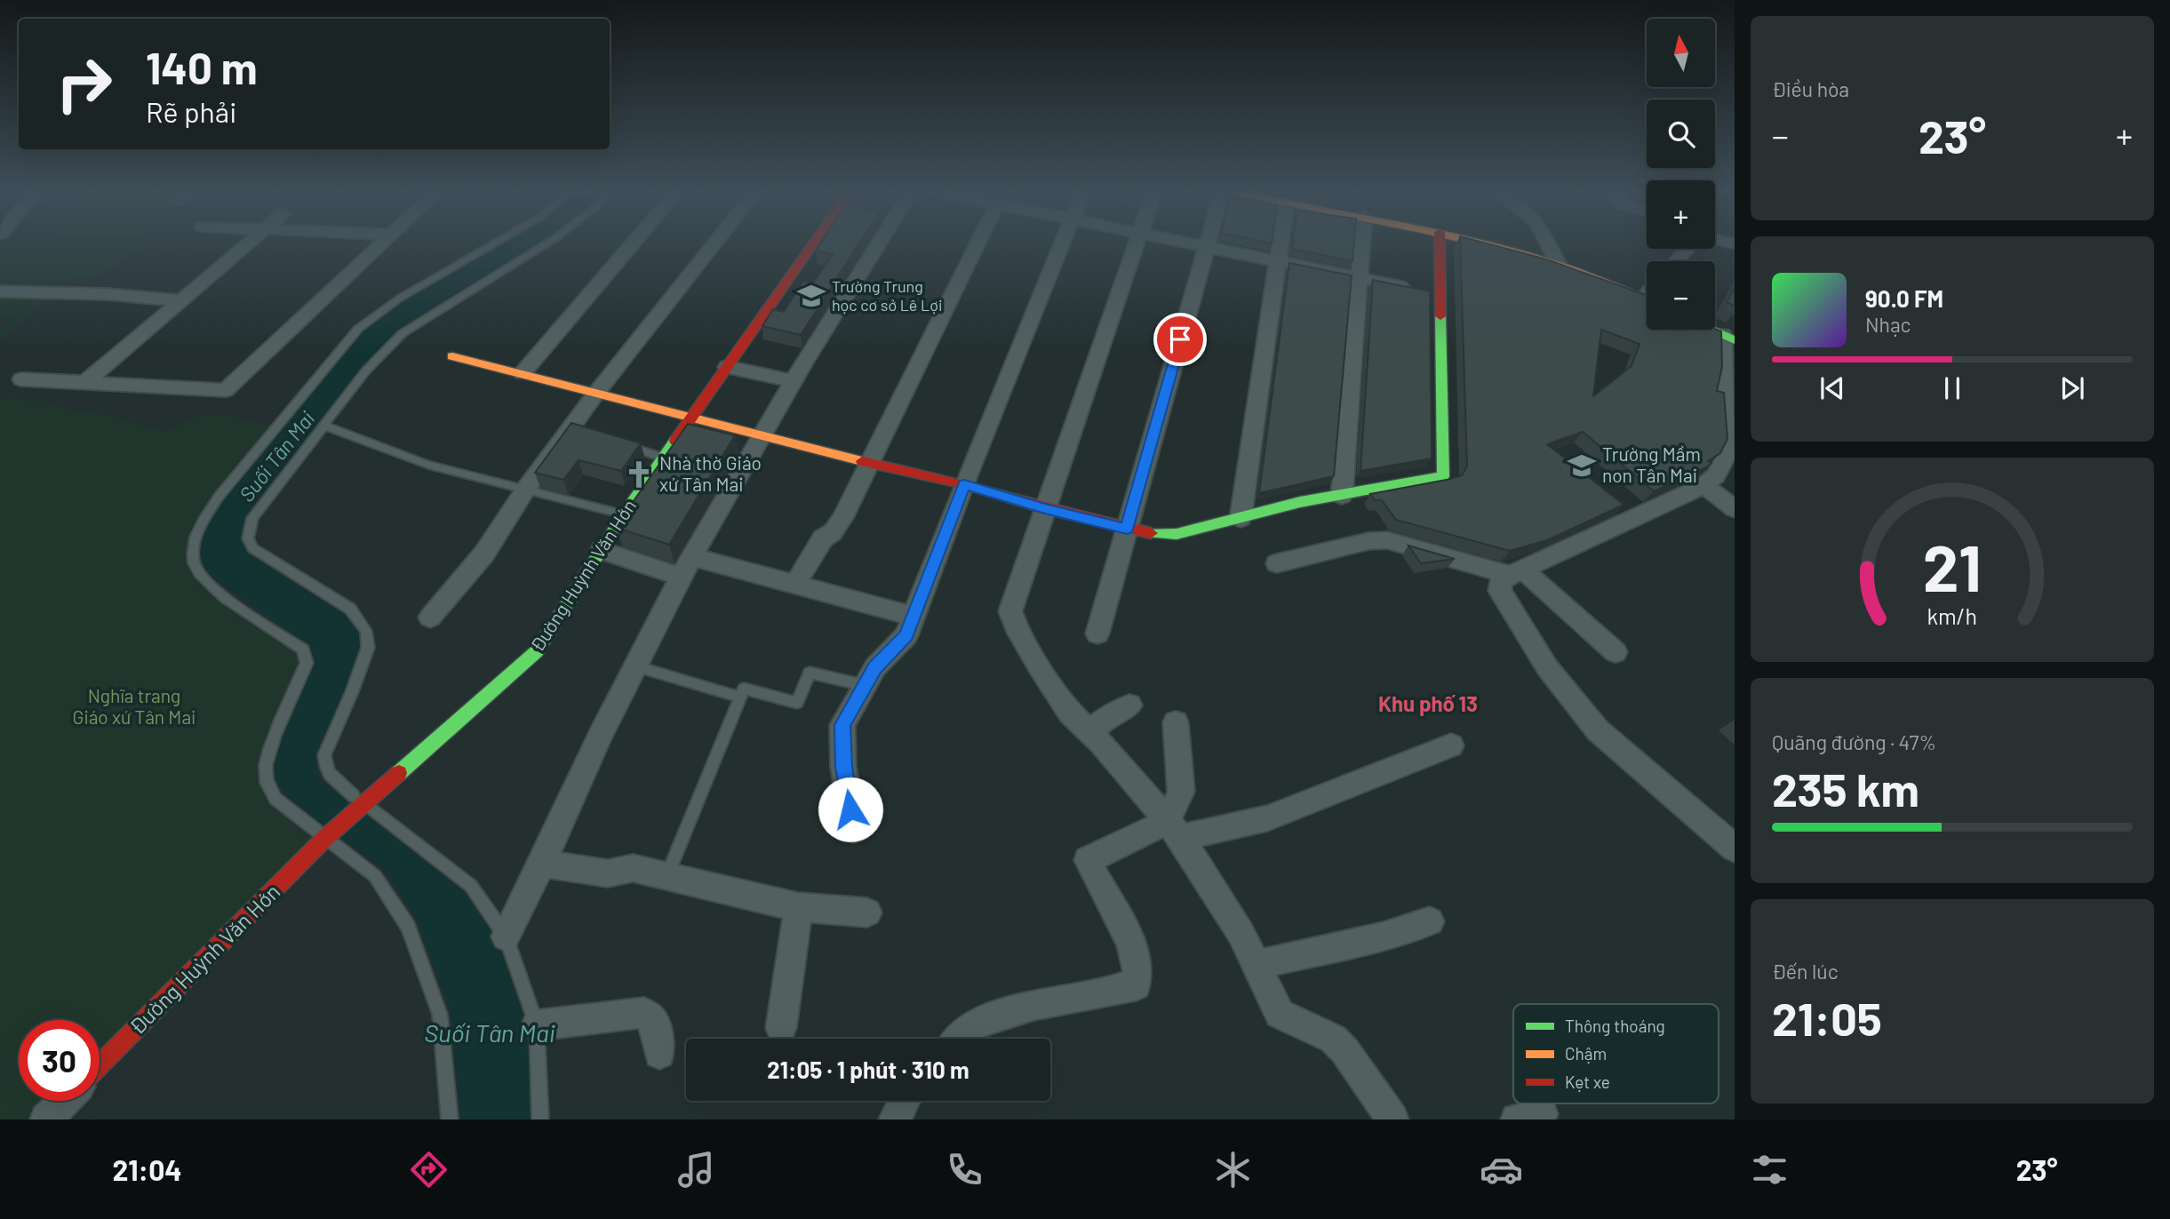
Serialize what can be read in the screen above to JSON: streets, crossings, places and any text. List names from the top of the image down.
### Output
{
  "streets": {
    "street": ["Đường Huỳnh Văn Hớn"]
  },
  "districts": ["Khu phố 13"],
  "water": ["Suối Tân Mai"],
  "parks": ["Nghĩa trang Giáo xứ Tân Mai"],
  "places": {
    "school or university": ["Trường Trung học cơ sở Lê Lợi", "Trường Mầm non Tân Mai"],
    "church": ["Nhà thờ Giáo xứ Tân Mai"]
  },
  "legend": ["Thông thoáng", "Chậm", "Kẹt xe"],
  "north": "top",
  "page": {
    "tile": [
      "Điều hòa",
      ["Quãng đường · 47%", "235 km"],
      ["Đến lúc", "21:05"]
    ],
    "map_buttons": ["+", "−"],
    "turn": ["140 m", "Rẽ phải"],
    "heat": ["−", "23°", "+"],
    "song": ["90.0 FM", "Nhạc"],
    "limit": "30",
    "trip": "21:05 · 1 phút · 310 m",
    "tabs": ["21:04", "23°"],
    "gauge": ["21", "km/h"]
  }
}
